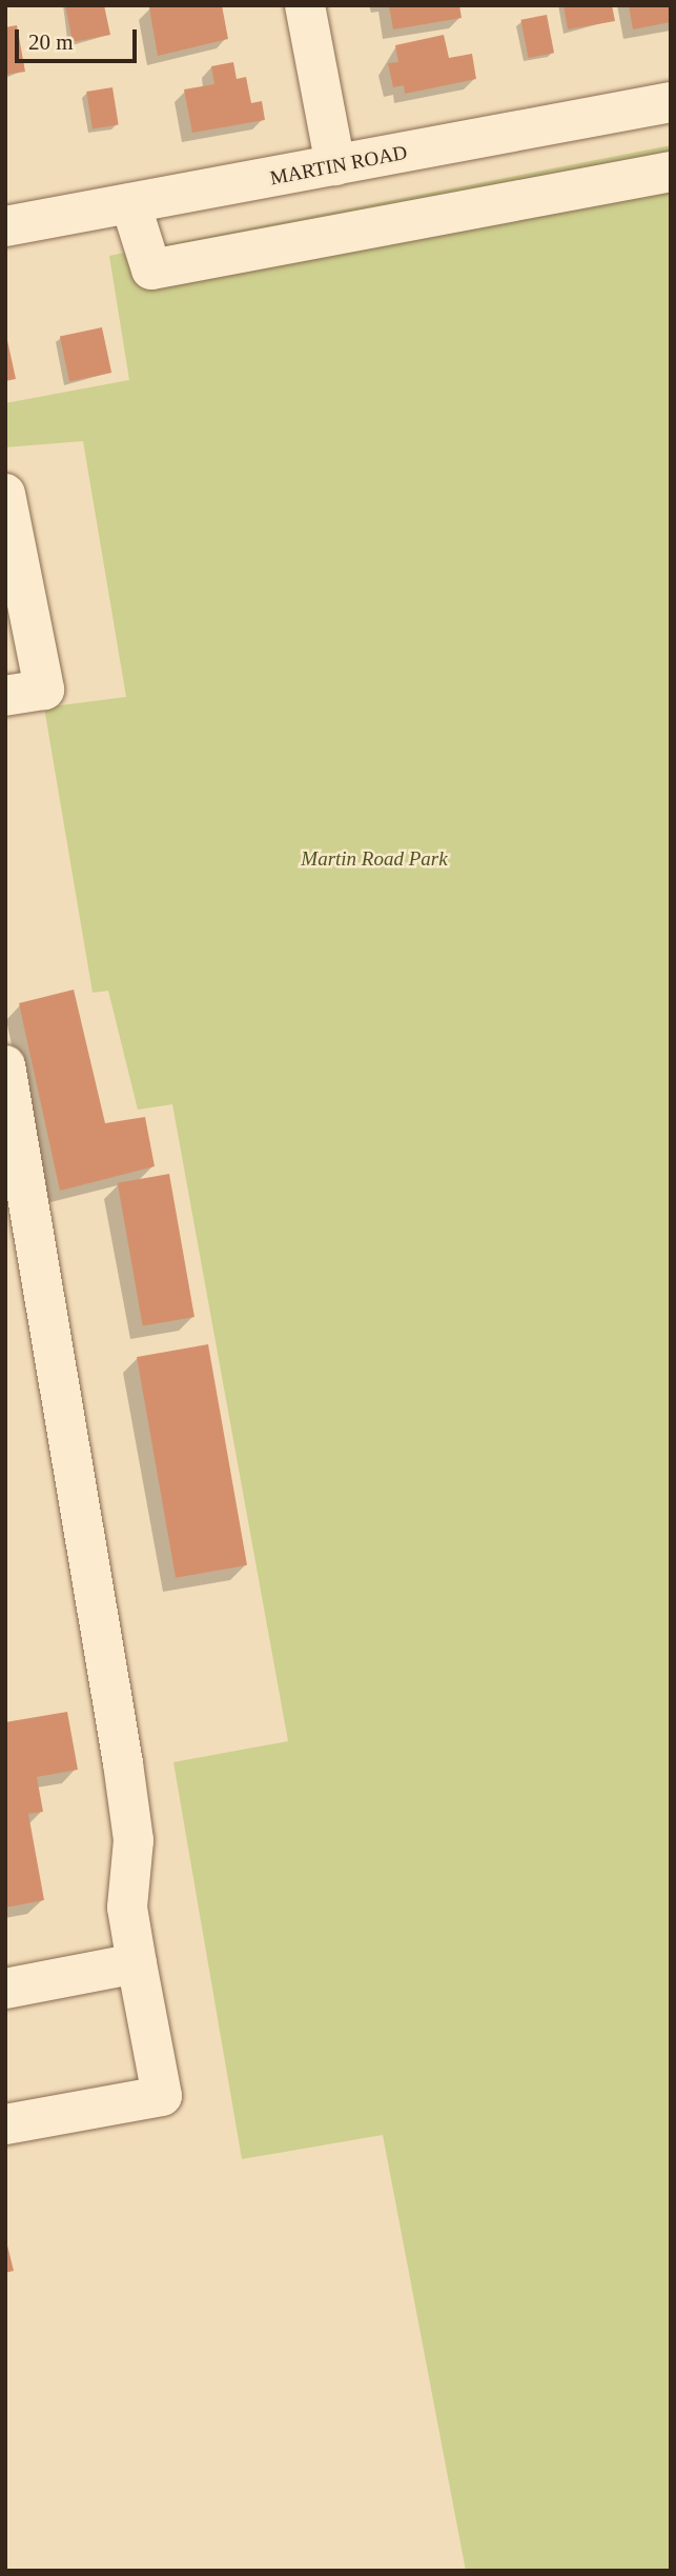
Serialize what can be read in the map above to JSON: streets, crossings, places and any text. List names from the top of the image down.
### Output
{
  "streets": {
    "street": ["MARTIN ROAD"]
  },
  "parks": ["Martin Road Park"],
  "scale_bar": "20 m"
}
